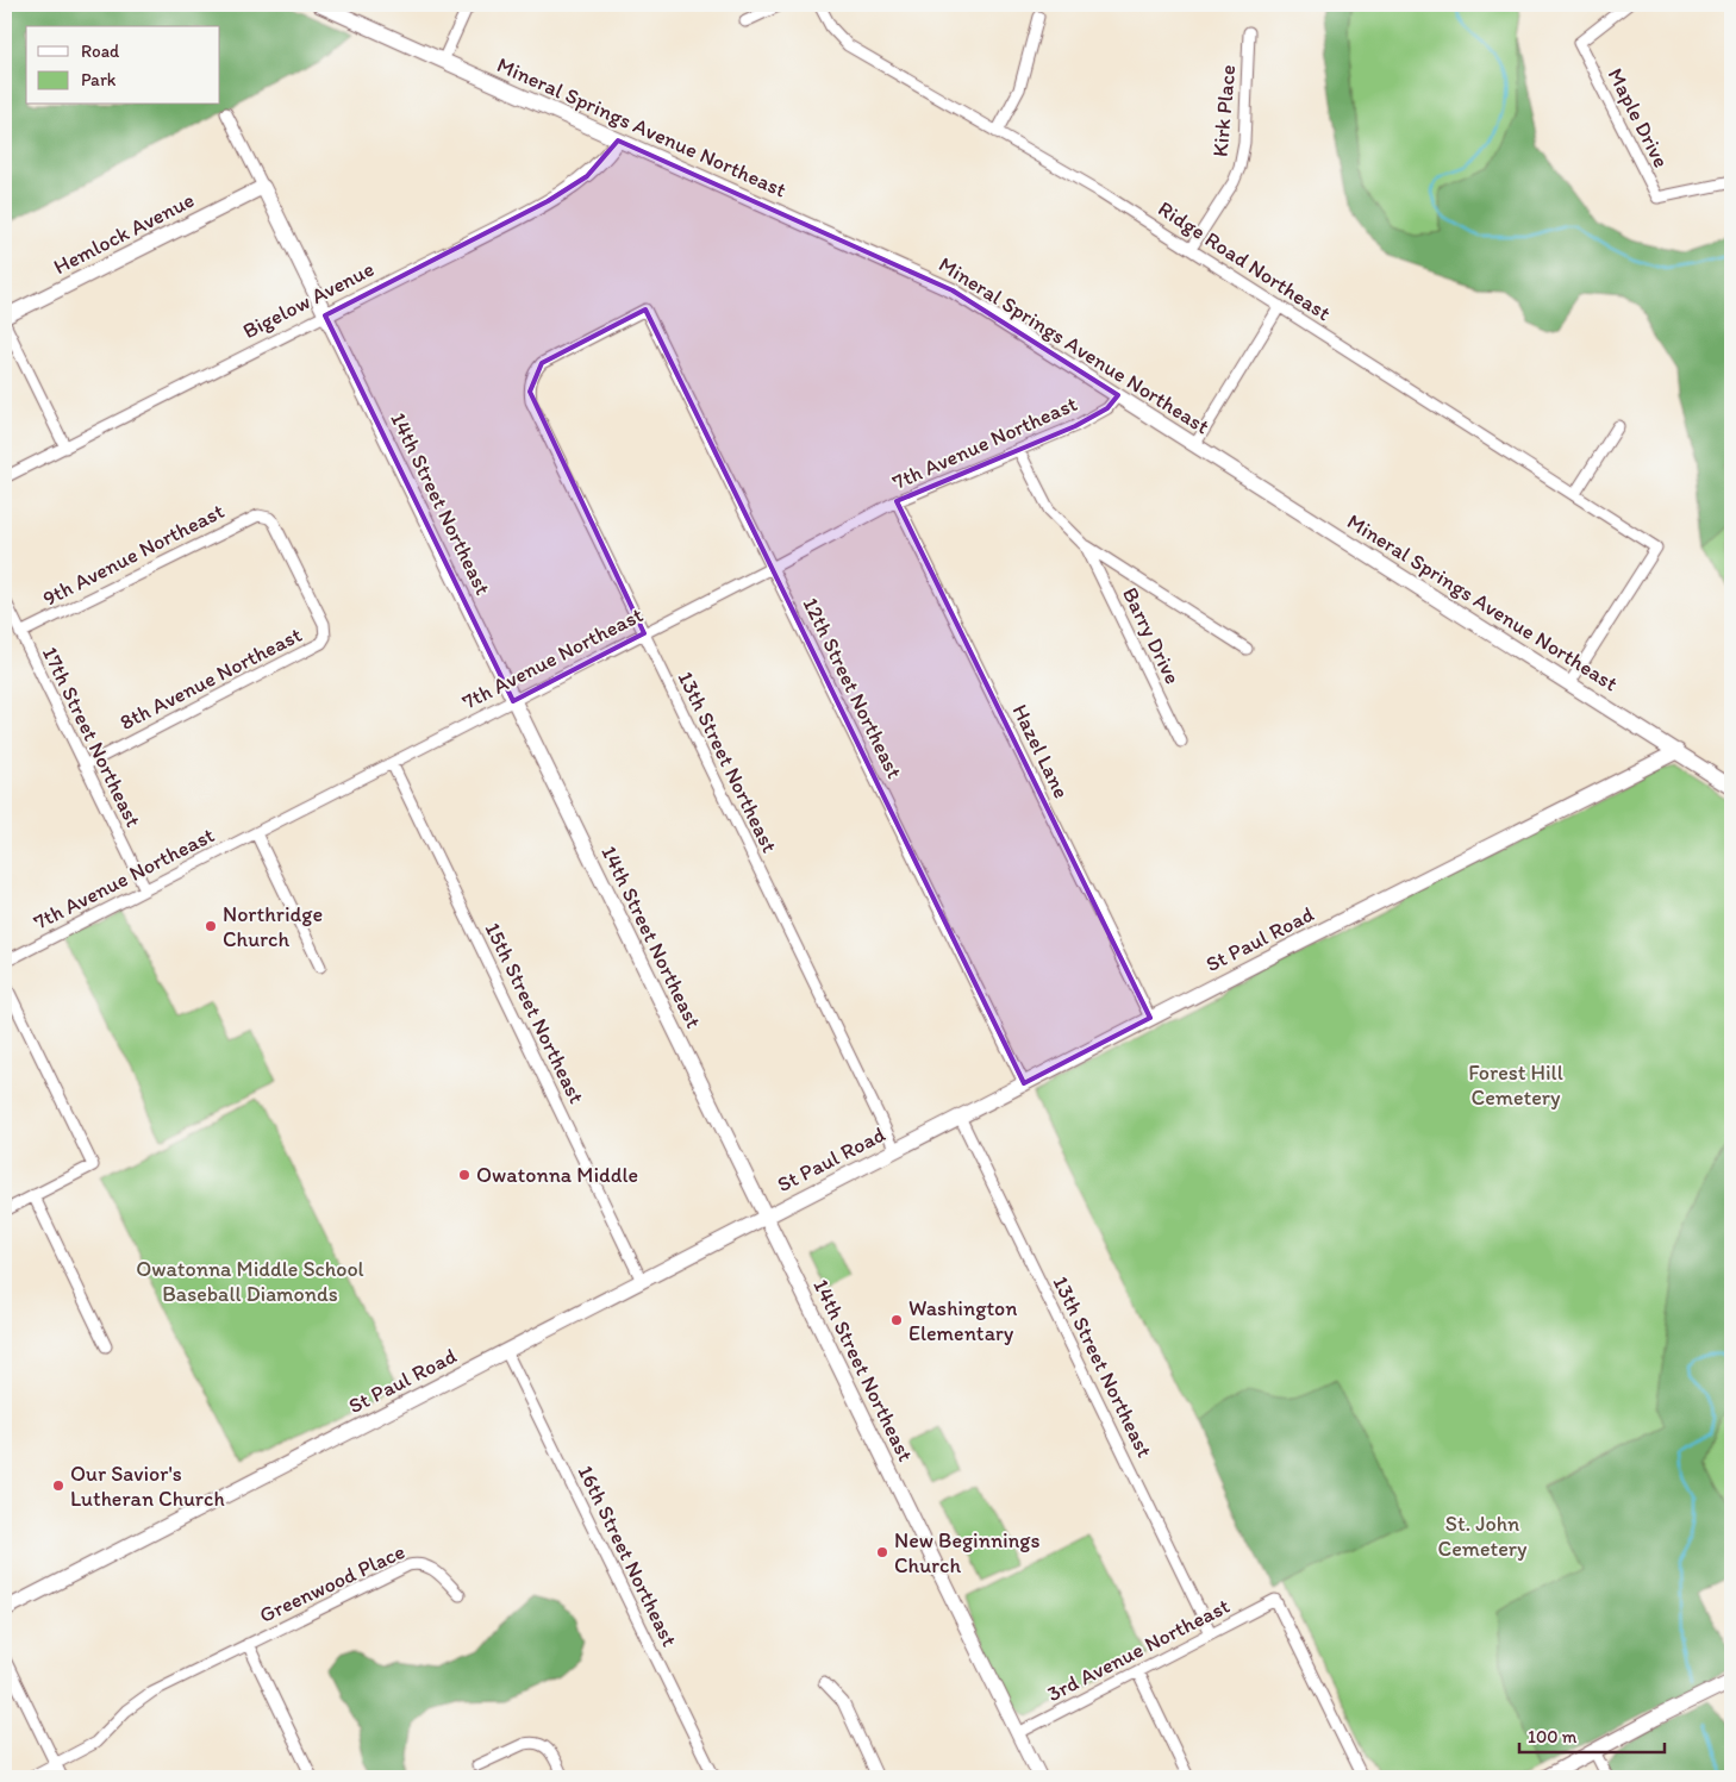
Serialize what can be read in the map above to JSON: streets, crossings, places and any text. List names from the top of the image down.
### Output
{
  "streets": {
    "street": [
      "Kirk Place",
      "Maple Drive",
      "Mineral Springs Avenue Northeast",
      "Hemlock Avenue",
      "Ridge Road Northeast",
      "Bigelow Avenue",
      "7th Avenue Northeast",
      "14th Street Northeast",
      "9th Avenue Northeast",
      "Barry Drive",
      "8th Avenue Northeast",
      "12th Street Northeast",
      "17th Street Northeast",
      "Hazel Lane",
      "13th Street Northeast",
      "St Paul Road",
      "15th Street Northeast",
      "16th Street Northeast",
      "Greenwood Place",
      "3rd Avenue Northeast"
    ]
  },
  "crossings": [
    ["Kirk Place", "Ridge Road Northeast"],
    ["Mineral Springs Avenue Northeast", "Ridge Road Northeast"],
    ["Mineral Springs Avenue Northeast", "Bigelow Avenue"],
    ["Mineral Springs Avenue Northeast", "7th Avenue Northeast"],
    ["Mineral Springs Avenue Northeast", "St Paul Road"],
    ["Hemlock Avenue", "14th Street Northeast"],
    ["Bigelow Avenue", "14th Street Northeast"],
    ["7th Avenue Northeast", "14th Street Northeast"],
    ["7th Avenue Northeast", "Barry Drive"],
    ["7th Avenue Northeast", "12th Street Northeast"],
    ["7th Avenue Northeast", "17th Street Northeast"],
    ["7th Avenue Northeast", "Hazel Lane"],
    ["7th Avenue Northeast", "13th Street Northeast"],
    ["7th Avenue Northeast", "15th Street Northeast"],
    ["14th Street Northeast", "St Paul Road"],
    ["14th Street Northeast", "3rd Avenue Northeast"],
    ["9th Avenue Northeast", "8th Avenue Northeast"],
    ["9th Avenue Northeast", "17th Street Northeast"],
    ["8th Avenue Northeast", "17th Street Northeast"],
    ["12th Street Northeast", "13th Street Northeast"],
    ["12th Street Northeast", "St Paul Road"],
    ["Hazel Lane", "St Paul Road"],
    ["13th Street Northeast", "St Paul Road"],
    ["13th Street Northeast", "3rd Avenue Northeast"],
    ["St Paul Road", "15th Street Northeast"],
    ["St Paul Road", "16th Street Northeast"]
  ],
  "parks": ["Forest Hill Cemetery", "Owatonna Middle School Baseball Diamonds", "St. John Cemetery"],
  "places": [
    "Northridge Church",
    "Owatonna Middle",
    "Washington Elementary",
    "Our Savior's Lutheran Church",
    "New Beginnings Church"
  ],
  "legend": ["Road", "Park"],
  "scale_bar": "100 m"
}
